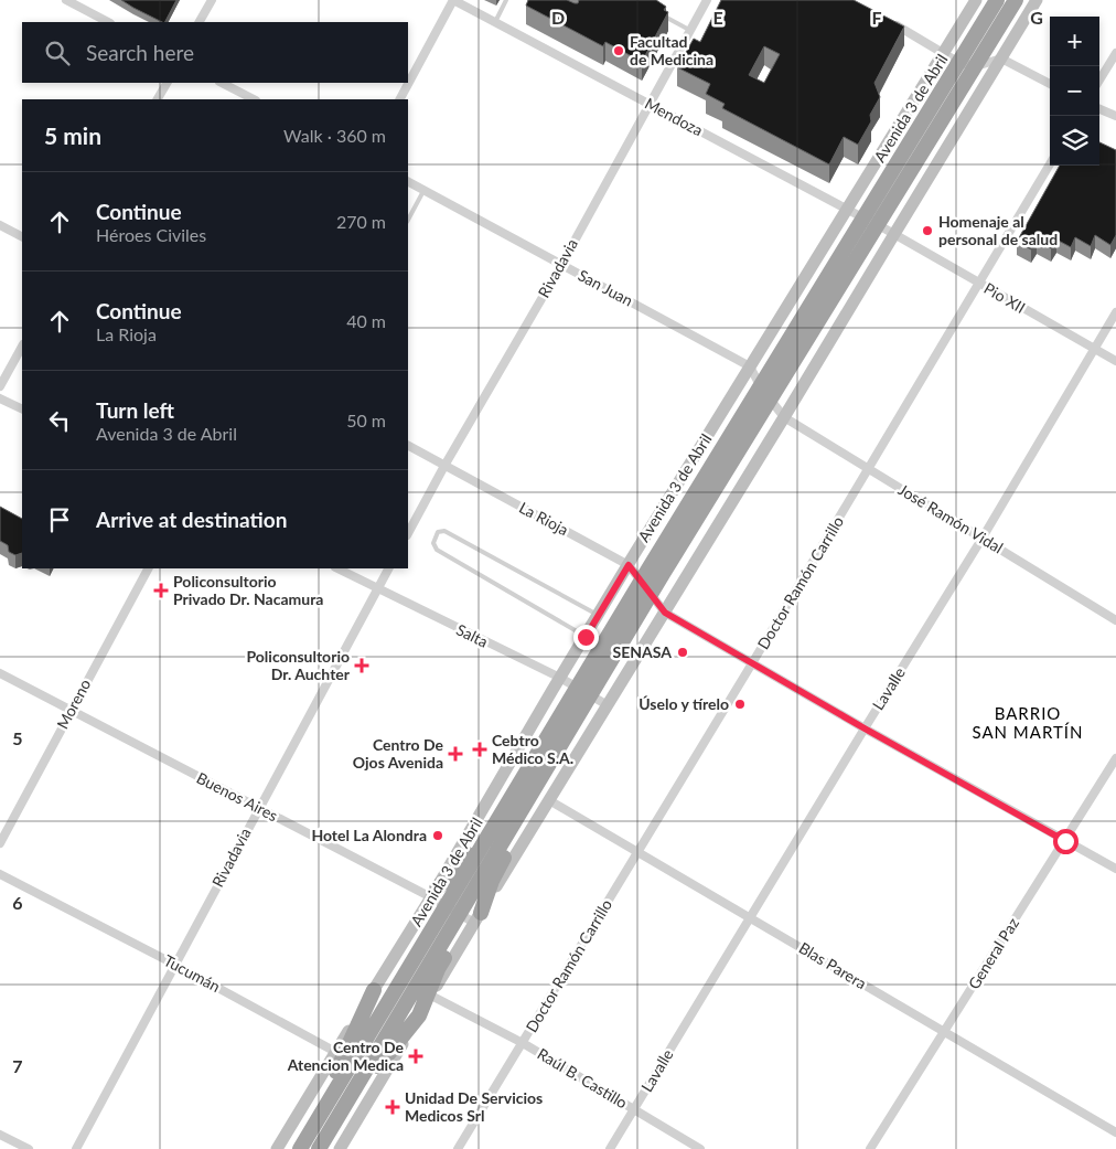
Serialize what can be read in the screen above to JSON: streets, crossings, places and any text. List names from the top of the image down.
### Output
{
  "streets": {
    "highway": ["Avenida 3 de Abril"],
    "street": [
      "Mendoza",
      "Rivadavia",
      "San Juan",
      "Pio XII",
      "La Rioja",
      "José Ramón Vidal",
      "Doctor Ramón Carrillo",
      "Salta",
      "Lavalle",
      "Moreno",
      "Buenos Aires",
      "General Paz",
      "Blas Parera",
      "Tucumán",
      "Raúl B. Castillo"
    ]
  },
  "crossings": [
    ["Avenida 3 de Abril", "Mendoza"],
    ["Avenida 3 de Abril", "San Juan"],
    ["Avenida 3 de Abril", "Pio XII"],
    ["Avenida 3 de Abril", "La Rioja"],
    ["Avenida 3 de Abril", "José Ramón Vidal"],
    ["Avenida 3 de Abril", "Salta"],
    ["Avenida 3 de Abril", "Buenos Aires"],
    ["Avenida 3 de Abril", "Blas Parera"],
    ["Avenida 3 de Abril", "Tucumán"],
    ["Avenida 3 de Abril", "Raúl B. Castillo"],
    ["Mendoza", "Rivadavia"],
    ["Mendoza", "Pio XII"],
    ["Rivadavia", "San Juan"],
    ["Rivadavia", "La Rioja"],
    ["Rivadavia", "Salta"],
    ["Rivadavia", "Buenos Aires"],
    ["Rivadavia", "Tucumán"],
    ["Pio XII", "Doctor Ramón Carrillo"],
    ["Pio XII", "Lavalle"],
    ["La Rioja", "Doctor Ramón Carrillo"],
    ["La Rioja", "Lavalle"],
    ["La Rioja", "General Paz"],
    ["José Ramón Vidal", "Doctor Ramón Carrillo"],
    ["José Ramón Vidal", "Lavalle"],
    ["Doctor Ramón Carrillo", "Blas Parera"],
    ["Doctor Ramón Carrillo", "Raúl B. Castillo"],
    ["Lavalle", "Blas Parera"],
    ["Lavalle", "Raúl B. Castillo"],
    ["Moreno", "Buenos Aires"],
    ["General Paz", "Blas Parera"]
  ],
  "districts": ["BARRIO SAN MARTÍN"],
  "places": {
    "other": [
      "Facultad de Medicina",
      "Homenaje al personal de salud",
      "SENASA",
      "Úselo y tírelo",
      "Hotel La Alondra"
    ],
    "health": [
      "Policonsultorio Privado Dr. Nacamura",
      "Policonsultorio Dr. Auchter",
      "Cebtro Médico S.A.",
      "Centro De Ojos Avenida",
      "Centro De Atencion Medica",
      "Unidad De Servicios Medicos Srl"
    ]
  },
  "page": {
    "map_buttons": ["+", "−"],
    "search": "Search here",
    "heading": ["5 min", "Walk · 360 m"],
    "list": [
      ["Continue", "Héroes Civiles", "270 m"],
      ["Continue", "La Rioja", "40 m"],
      ["Turn left", "Avenida 3 de Abril", "50 m"],
      "Arrive at destination"
    ]
  },
  "grid": {
    "columns": [
      "D",
      "E",
      "F",
      "G"
    ],
    "rows": ["5", "6", "7"]
  }
}
